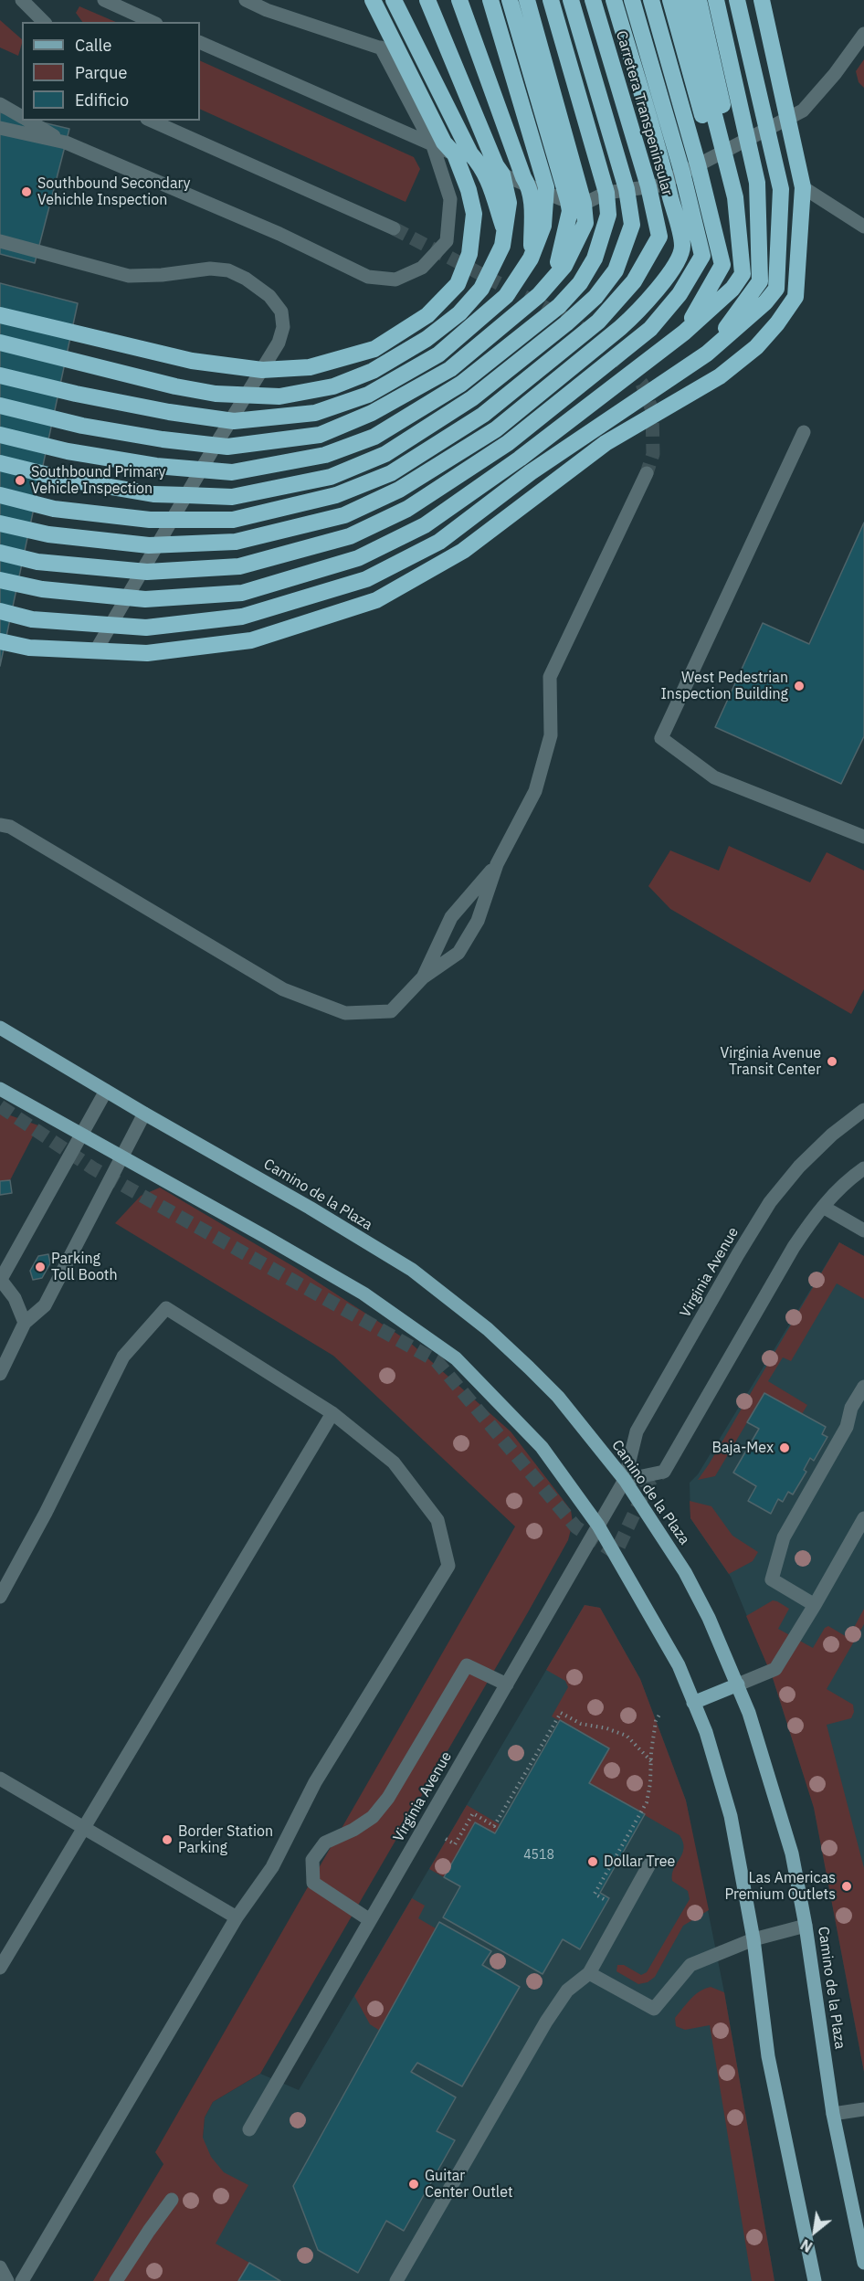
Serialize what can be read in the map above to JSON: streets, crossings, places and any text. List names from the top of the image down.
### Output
{
  "streets": {
    "highway": ["Carretera Transpeninsular"],
    "main road": ["Camino de la Plaza"],
    "street": ["Virginia Avenue"]
  },
  "crossings": [
    ["Camino de la Plaza", "Virginia Avenue"]
  ],
  "places": [
    "Southbound Secondary Vehichle Inspection",
    "Southbound Primary Vehicle Inspection",
    "West Pedestrian Inspection Building",
    "Virginia Avenue Transit Center",
    "Parking Toll Booth",
    "Baja-Mex",
    "Border Station Parking",
    "Dollar Tree",
    "Las Americas Premium Outlets",
    "Guitar Center Outlet"
  ],
  "house_numbers": ["4518"],
  "legend": ["Calle", "Parque", "Edificio"],
  "north": "bottom left"
}
